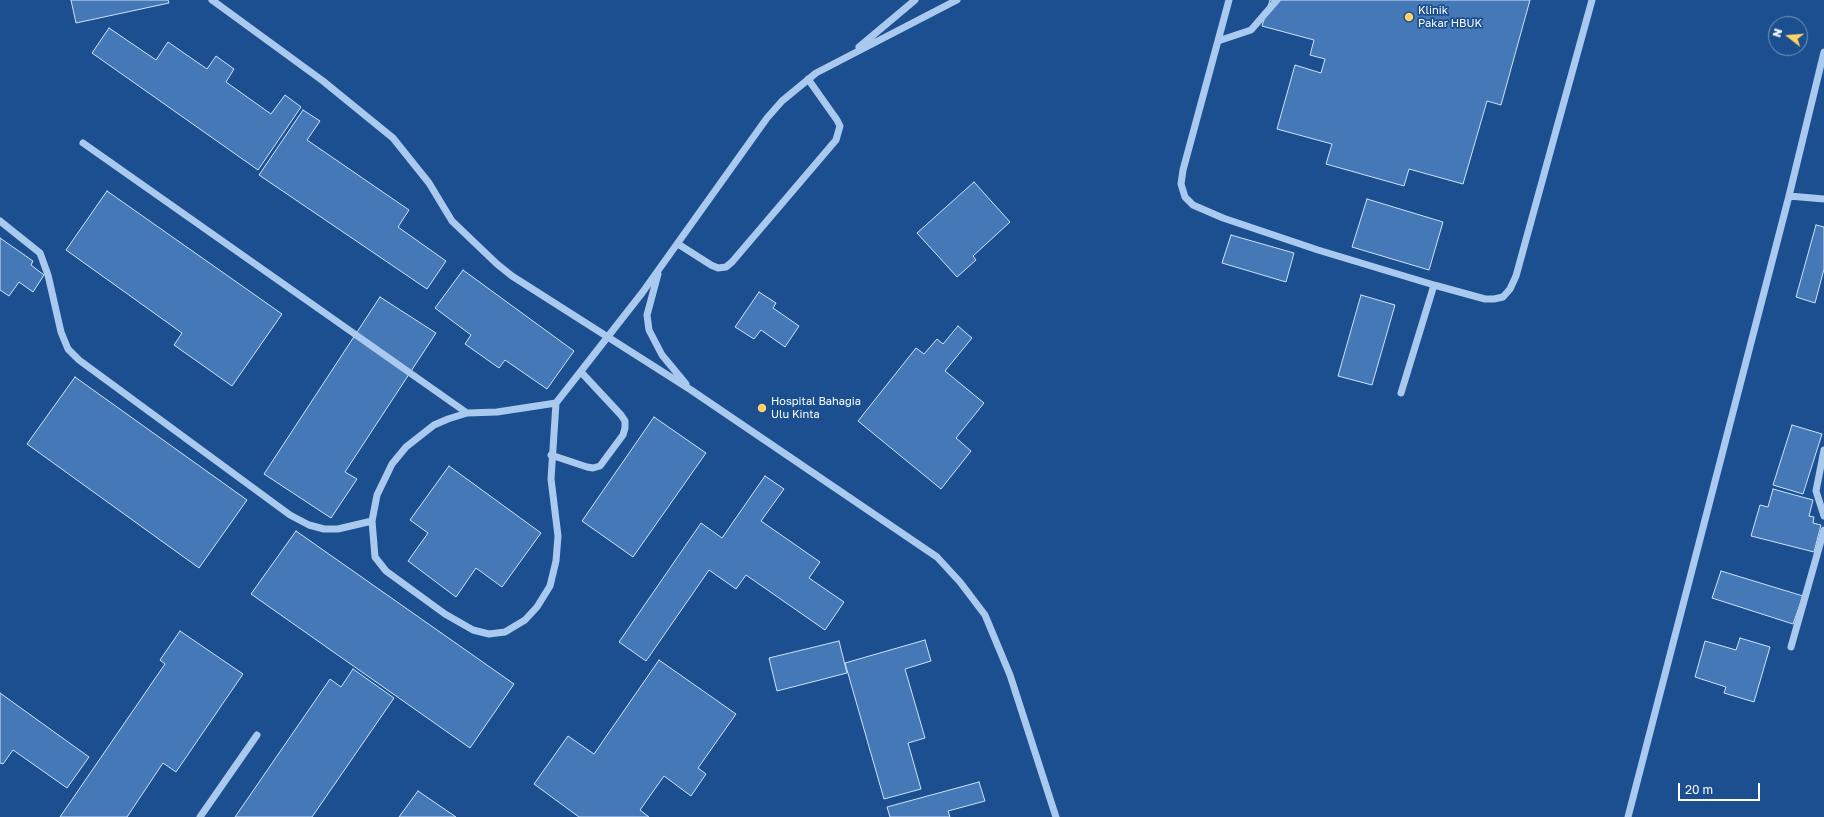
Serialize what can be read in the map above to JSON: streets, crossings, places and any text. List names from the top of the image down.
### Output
{
  "places": ["Klinik Pakar HBUK", "Hospital Bahagia Ulu Kinta"],
  "scale_bar": "20 m",
  "north": "left"
}
